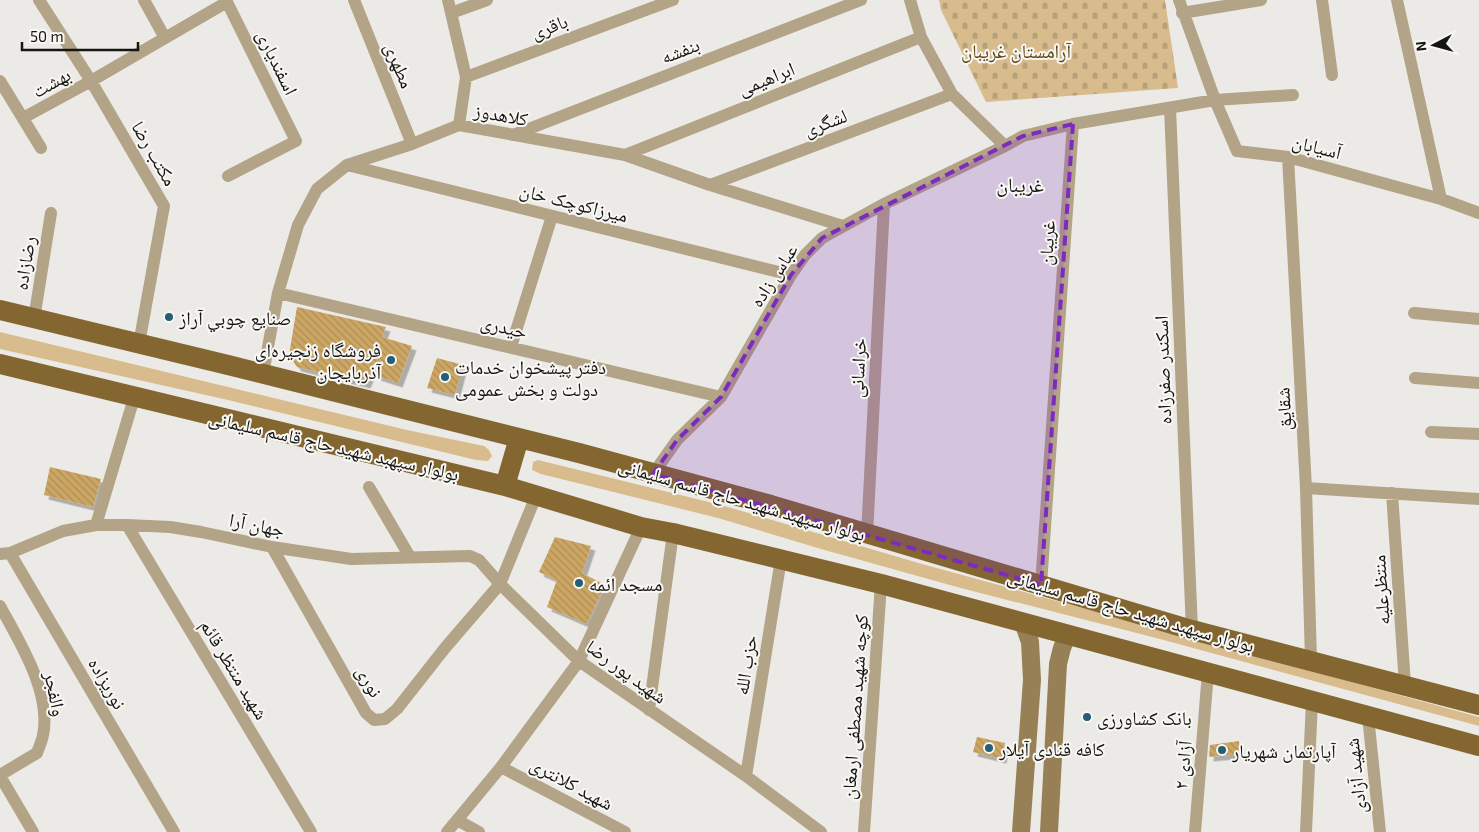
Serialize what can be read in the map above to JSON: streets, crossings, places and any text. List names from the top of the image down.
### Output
{
  "streets": {
    "main road": ["بولوار سپهبد شهید حاج قاسم سلیمانی"],
    "street": [
      "باقری",
      "بنفشه",
      "اسفندیاری",
      "مطهری",
      "ابراهیمی",
      "بهشت",
      "کلاهدوز",
      "لشگری",
      "آسیابان",
      "مکتب رضا",
      "میرزاکوچک خان",
      "غریبان",
      "رضازاده",
      "عباس زاده",
      "حیدری",
      "خراسانی",
      "اسکندر صفرزاده",
      "شقایق",
      "جهان آرا",
      "منتظرعلیه",
      "حزب الله",
      "شهید منتظر قائم",
      "شهید پور رضا",
      "نوری",
      "نوریزاده",
      "والفجر",
      "کوچه شهید مصطفی ارمغان",
      "آزادی ۲",
      "شهید آزادی",
      "شهید کلانتری"
    ]
  },
  "crossings": [
    ["بنفشه", "کلاهدوز"],
    ["اسفندیاری", "بهشت"],
    ["مطهری", "کلاهدوز"],
    ["ابراهیمی", "کلاهدوز"],
    ["بهشت", "مکتب رضا"],
    ["کلاهدوز", "لشگری"],
    ["کلاهدوز", "میرزاکوچک خان"],
    ["کلاهدوز", "عباس زاده"],
    ["کلاهدوز", "حیدری"],
    ["کلاهدوز", "بولوار سپهبد شهید حاج قاسم سلیمانی"],
    ["آسیابان", "شقایق"],
    ["مکتب رضا", "بولوار سپهبد شهید حاج قاسم سلیمانی"],
    ["میرزاکوچک خان", "عباس زاده"],
    ["غریبان", "بولوار سپهبد شهید حاج قاسم سلیمانی"],
    ["رضازاده", "بولوار سپهبد شهید حاج قاسم سلیمانی"],
    ["عباس زاده", "حیدری"],
    ["عباس زاده", "خراسانی"],
    ["عباس زاده", "بولوار سپهبد شهید حاج قاسم سلیمانی"],
    ["خراسانی", "بولوار سپهبد شهید حاج قاسم سلیمانی"],
    ["اسکندر صفرزاده", "بولوار سپهبد شهید حاج قاسم سلیمانی"],
    ["شقایق", "بولوار سپهبد شهید حاج قاسم سلیمانی"],
    ["بولوار سپهبد شهید حاج قاسم سلیمانی", "منتظرعلیه"],
    ["بولوار سپهبد شهید حاج قاسم سلیمانی", "حزب الله"],
    ["بولوار سپهبد شهید حاج قاسم سلیمانی", "کوچه شهید مصطفی ارمغان"],
    ["بولوار سپهبد شهید حاج قاسم سلیمانی", "آزادی ۲"],
    ["بولوار سپهبد شهید حاج قاسم سلیمانی", "شهید آزادی"],
    ["جهان آرا", "شهید منتظر قائم"],
    ["جهان آرا", "شهید پور رضا"],
    ["جهان آرا", "نوری"],
    ["جهان آرا", "نوریزاده"],
    ["حزب الله", "شهید پور رضا"],
    ["شهید پور رضا", "نوری"]
  ],
  "districts": ["غریبان"],
  "parks": ["آرامستان غریبان"],
  "places": [
    "صنايع چوبي آراز",
    "فروشگاه زنجیره‌ای آذربایجان",
    "دفتر پیشخوان خدمات دولت و بخش عمومی",
    "مسجد ائمه",
    "بانک کشاورزی",
    "کافه قنادی آیلار",
    "آپارتمان شهریار"
  ],
  "scale_bar": "50 m",
  "north": "left"
}
